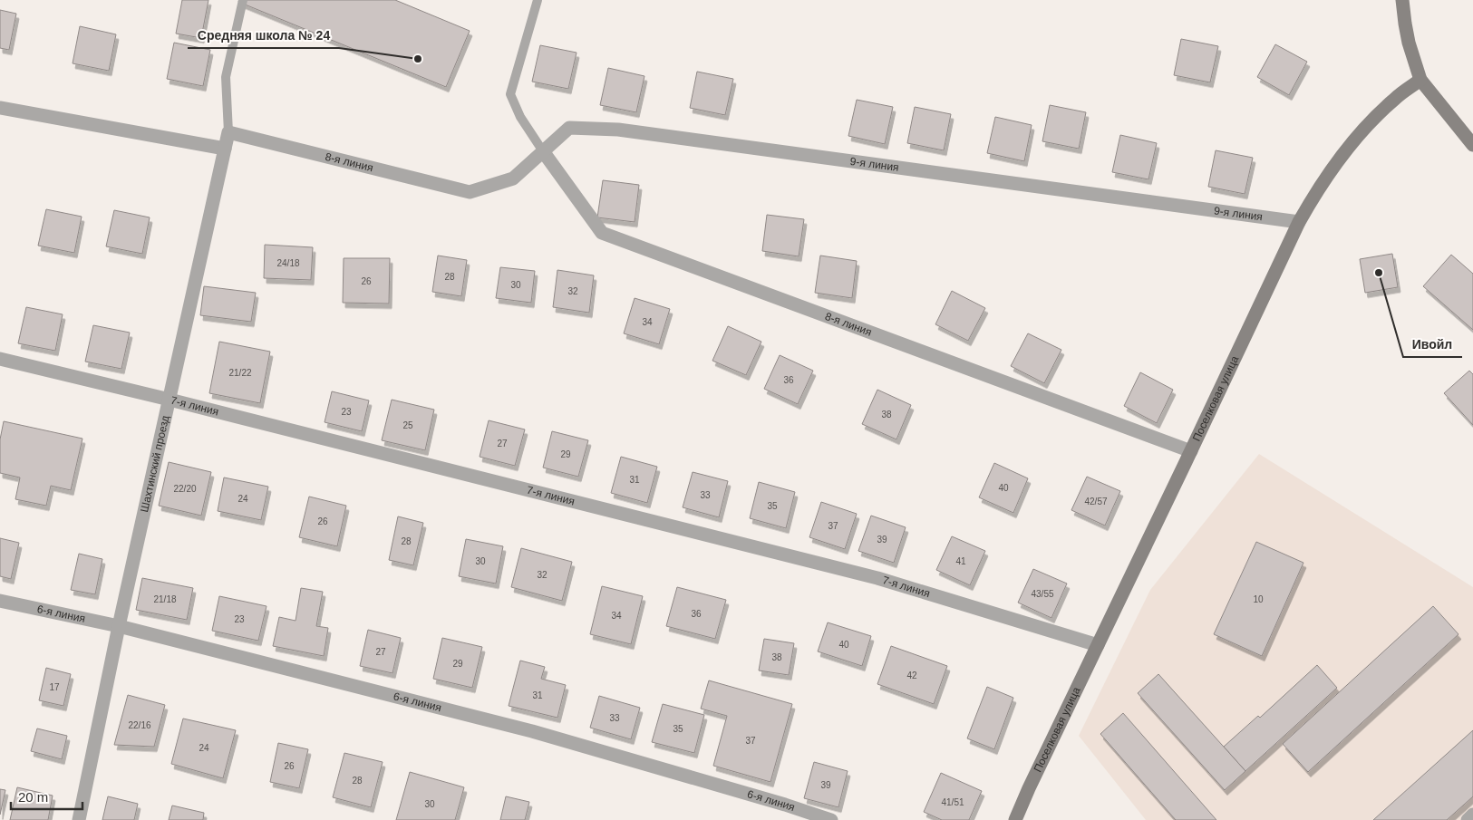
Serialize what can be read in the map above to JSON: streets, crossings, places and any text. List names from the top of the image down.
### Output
{
  "streets": {
    "street": [
      "8-я линия",
      "9-я линия",
      "Поселковая улица",
      "7-я линия",
      "Шахтинский проезд",
      "6-я линия"
    ]
  },
  "crossings": [
    ["8-я линия", "9-я линия"],
    ["8-я линия", "Поселковая улица"],
    ["8-я линия", "Шахтинский проезд"],
    ["9-я линия", "Поселковая улица"],
    ["Поселковая улица", "7-я линия"],
    ["7-я линия", "Шахтинский проезд"],
    ["Шахтинский проезд", "6-я линия"]
  ],
  "places": ["Средняя школа № 24", "Ивойл"],
  "house_numbers": [
    "24/18",
    "28",
    "26",
    "30",
    "32",
    "34",
    "21/22",
    "36",
    "23",
    "38",
    "25",
    "27",
    "29",
    "31",
    "40",
    "22/20",
    "33",
    "24",
    "42/57",
    "35",
    "26",
    "37",
    "39",
    "28",
    "30",
    "41",
    "32",
    "43/55",
    "21/18",
    "10",
    "36",
    "34",
    "23",
    "40",
    "27",
    "38",
    "29",
    "42",
    "17",
    "31",
    "33",
    "22/16",
    "35",
    "37",
    "24",
    "26",
    "28",
    "39",
    "41/51",
    "30"
  ],
  "scale_bar": "20 m"
}
